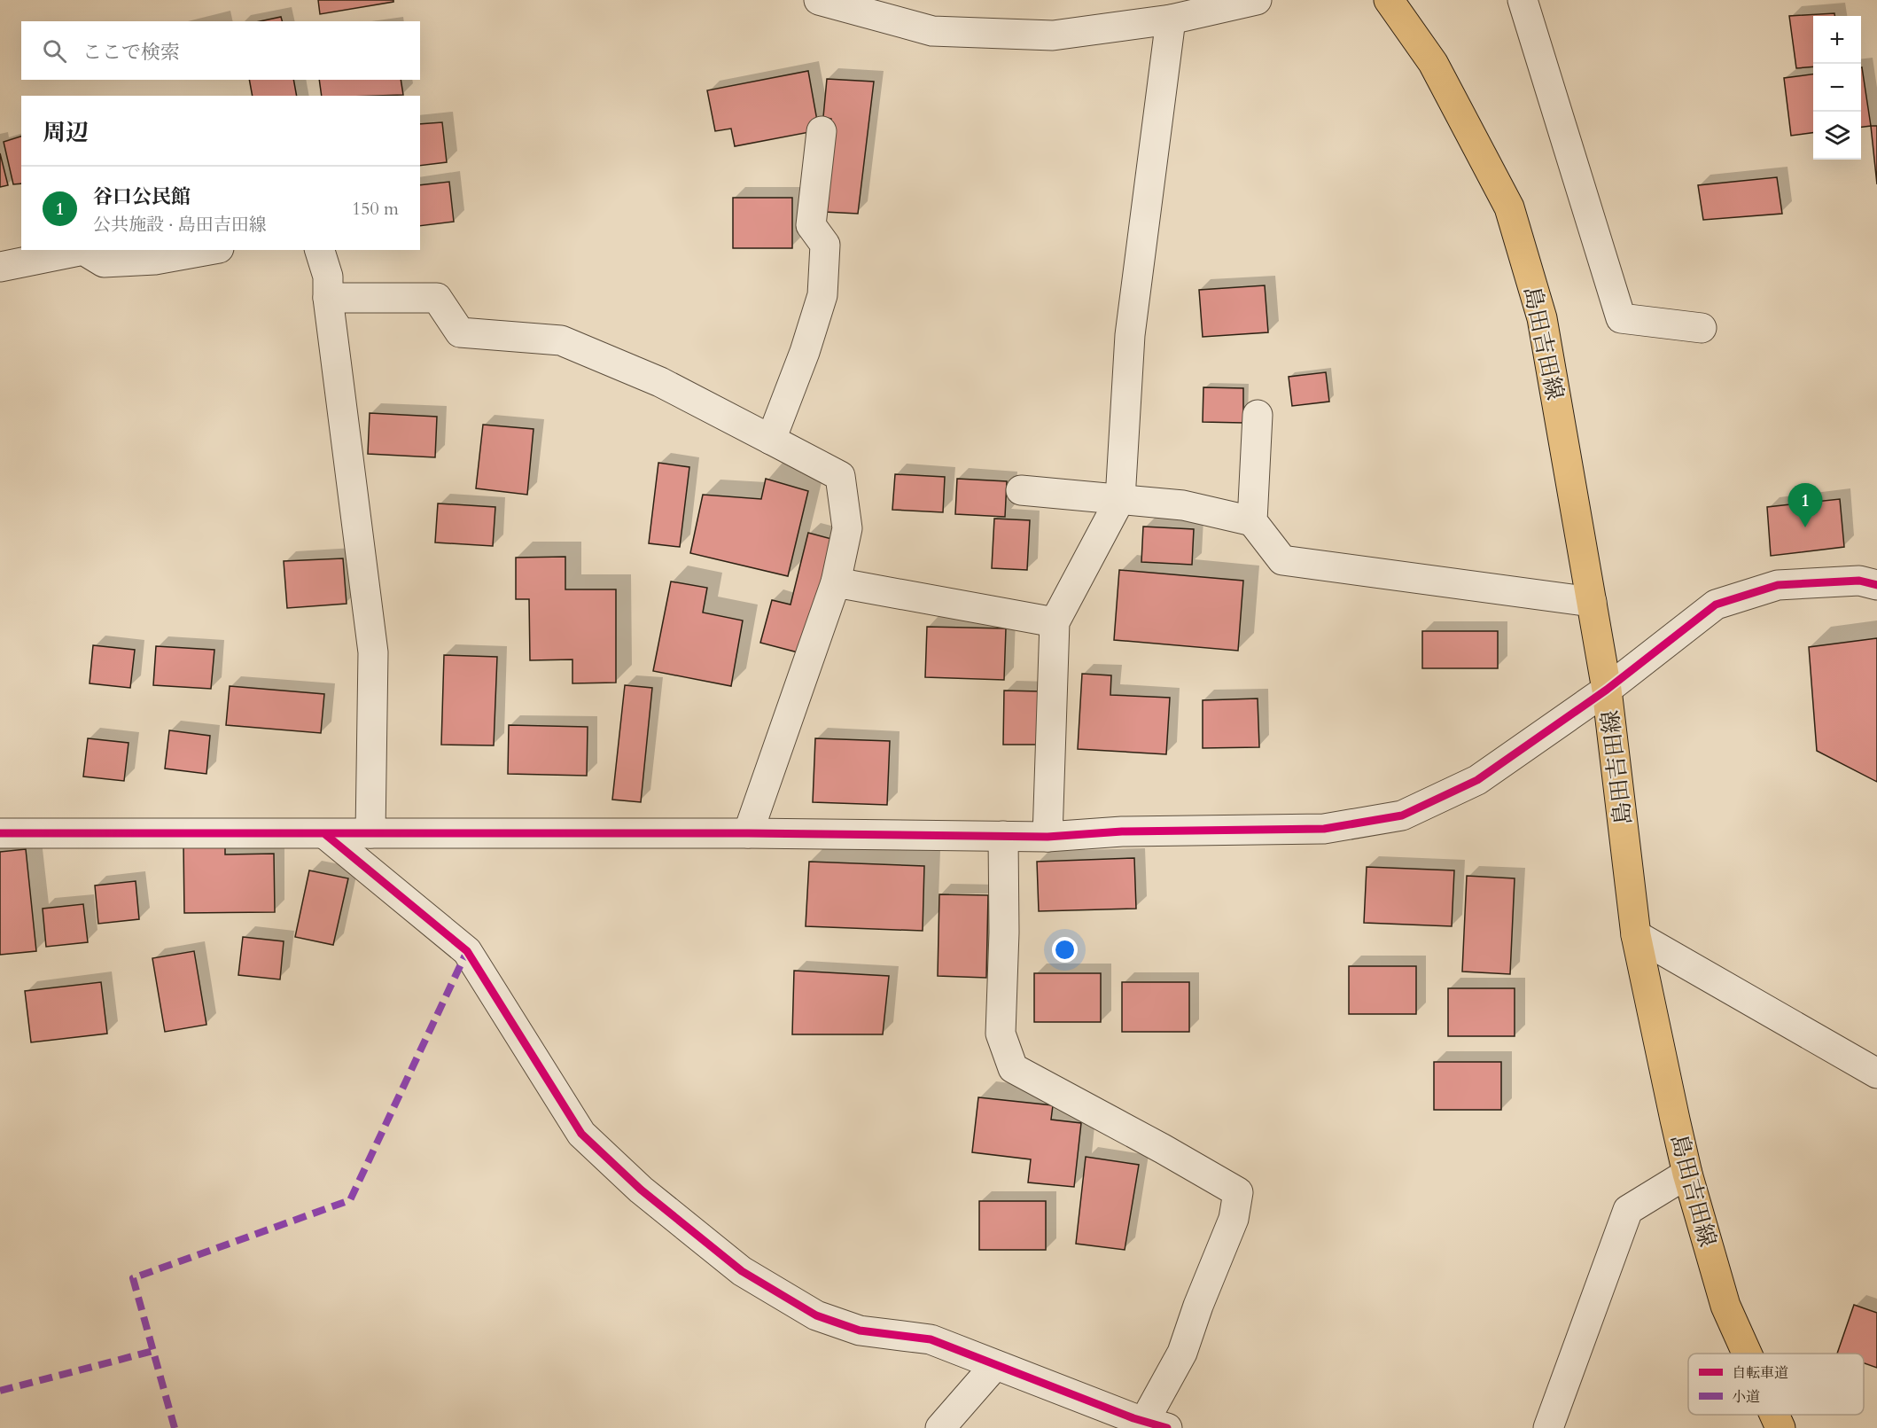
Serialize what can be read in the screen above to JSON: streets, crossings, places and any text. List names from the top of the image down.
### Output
{
  "streets": {
    "main road": ["島田吉田線"]
  },
  "legend": ["自転車道", "小道"],
  "page": {
    "map_buttons": ["+", "−"],
    "search": "ここで検索",
    "heading": "周辺",
    "list": [
      {
        "mark": "1",
        "name": "谷口公民館",
        "note": "公共施設 · 島田吉田線",
        "value": "150 m"
      }
    ],
    "pins": "1"
  }
}
